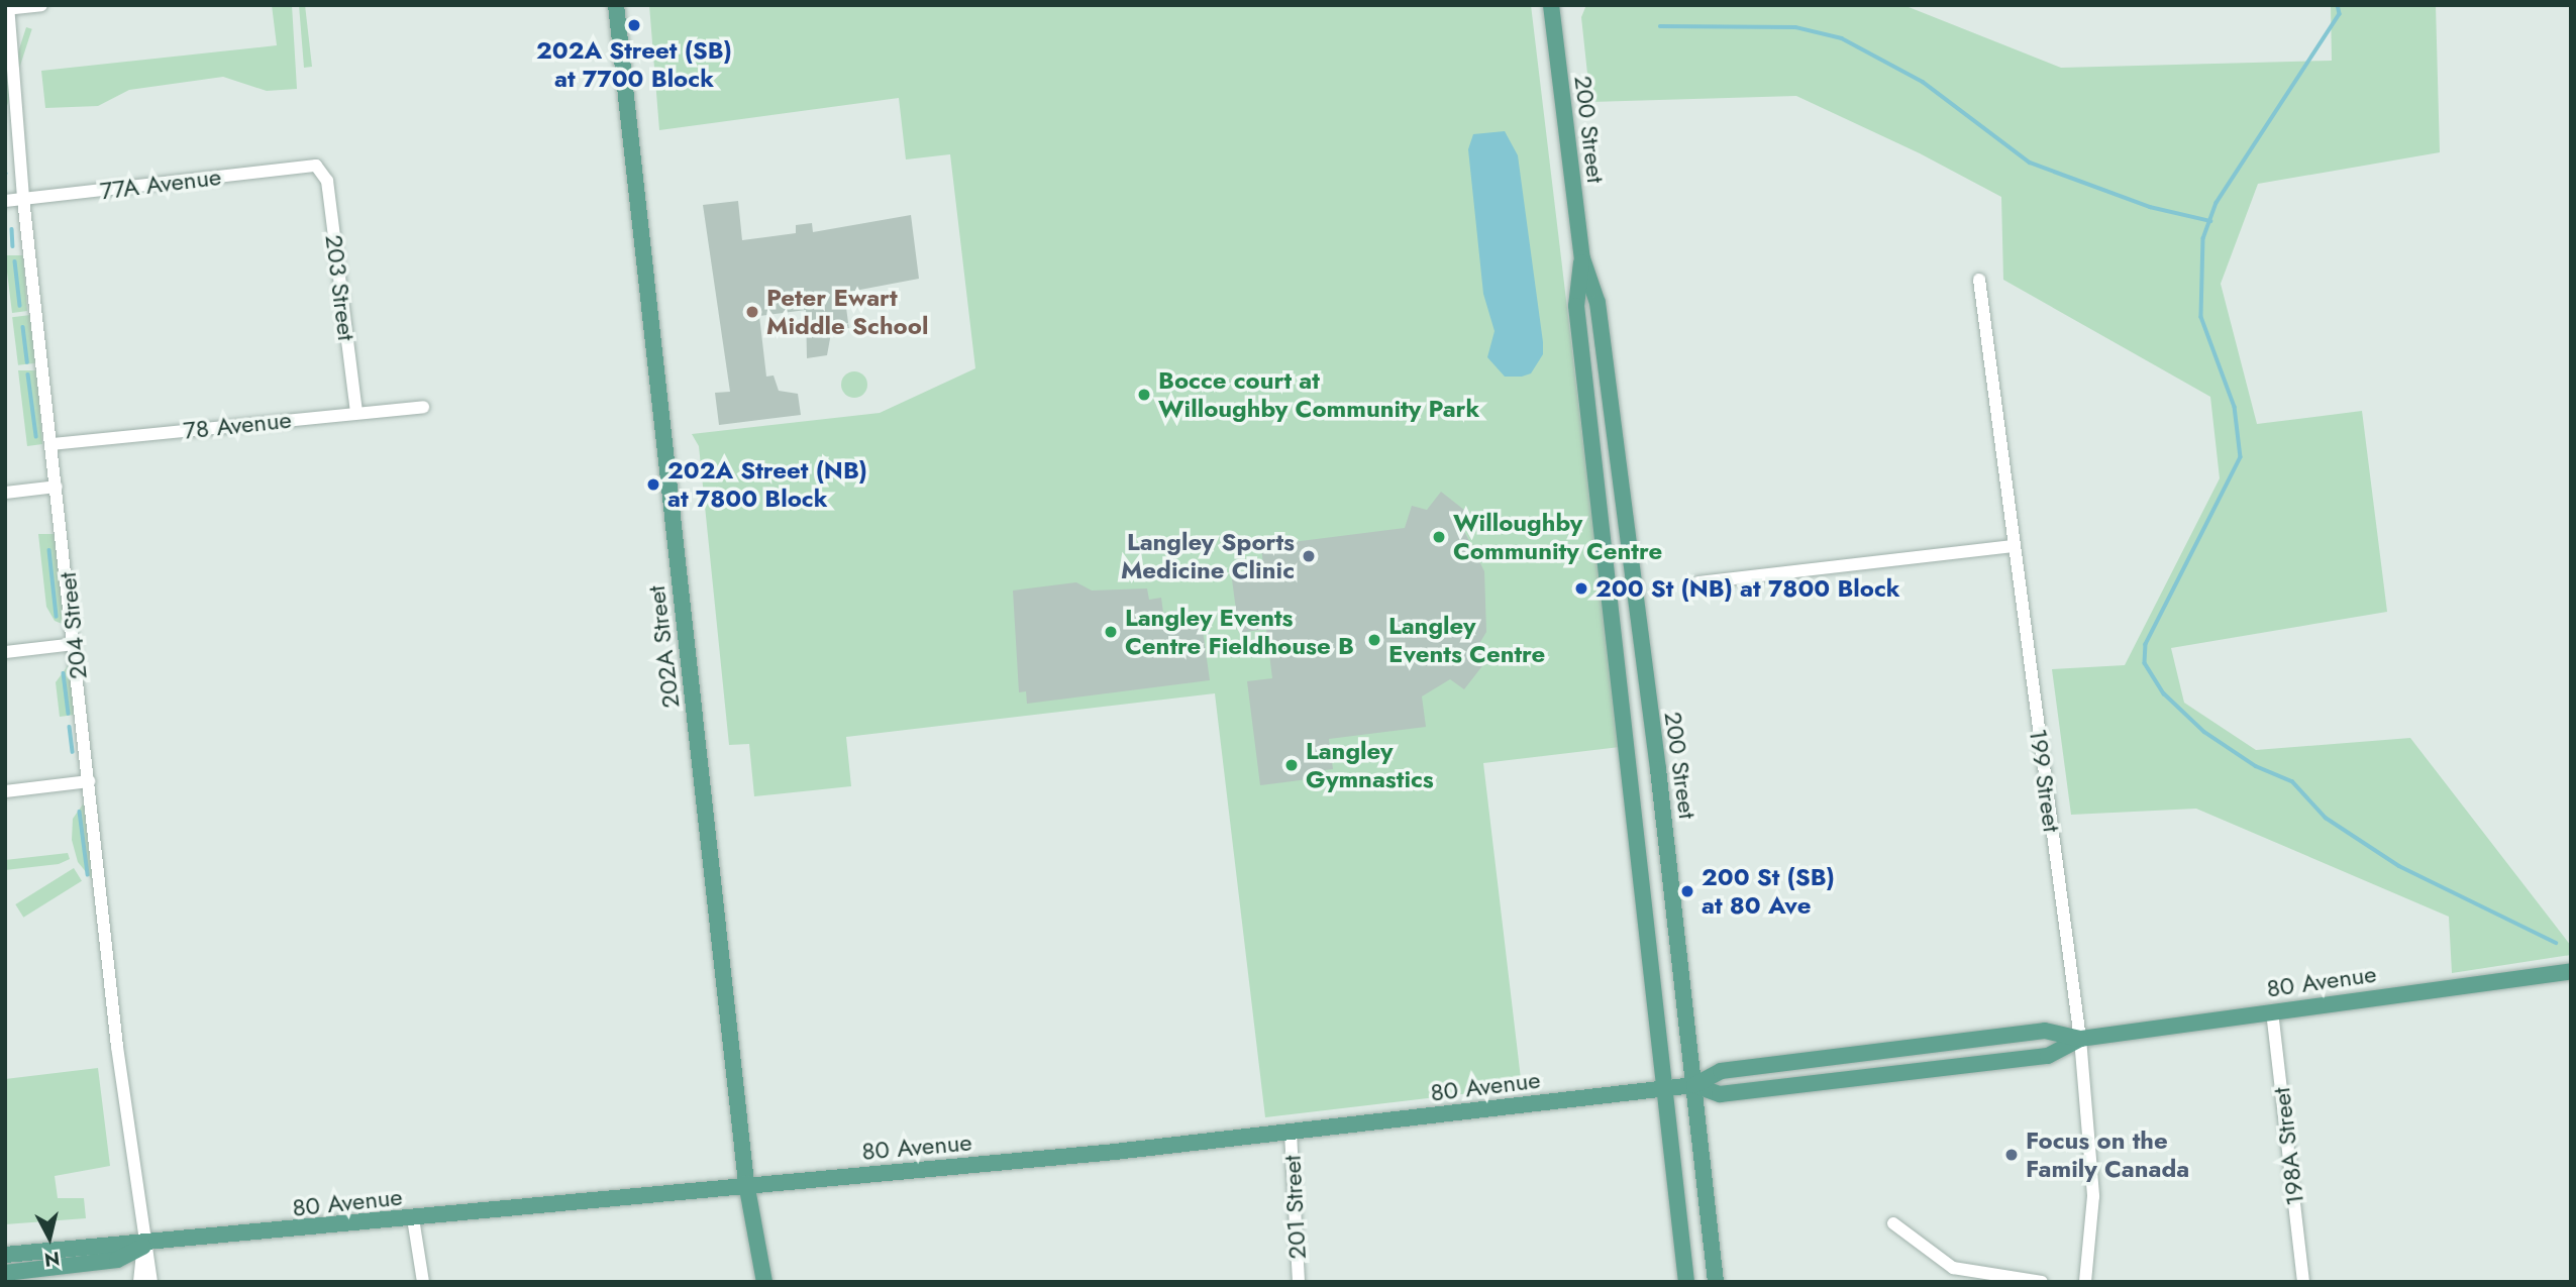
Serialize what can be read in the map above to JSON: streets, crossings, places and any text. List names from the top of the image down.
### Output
{
  "streets": {
    "main road": ["200 Street", "202A Street", "80 Avenue"],
    "street": [
      "77A Avenue",
      "203 Street",
      "78 Avenue",
      "204 Street",
      "199 Street",
      "198A Street",
      "201 Street"
    ]
  },
  "crossings": [
    ["200 Street", "80 Avenue"],
    ["77A Avenue", "203 Street"],
    ["77A Avenue", "204 Street"],
    ["203 Street", "78 Avenue"],
    ["78 Avenue", "204 Street"],
    ["204 Street", "80 Avenue"],
    ["202A Street", "80 Avenue"],
    ["199 Street", "80 Avenue"],
    ["80 Avenue", "198A Street"],
    ["80 Avenue", "201 Street"]
  ],
  "places": [
    "202A Street (SB) at 7700 Block",
    "Peter Ewart Middle School",
    "Bocce court at Willoughby Community Park",
    "202A Street (NB) at 7800 Block",
    "Willoughby Community Centre",
    "Langley Sports Medicine Clinic",
    "200 St (NB) at 7800 Block",
    "Langley Events Centre Fieldhouse B",
    "Langley Events Centre",
    "Langley Gymnastics",
    "200 St (SB) at 80 Ave",
    "Focus on the Family Canada"
  ],
  "north": "bottom"
}
